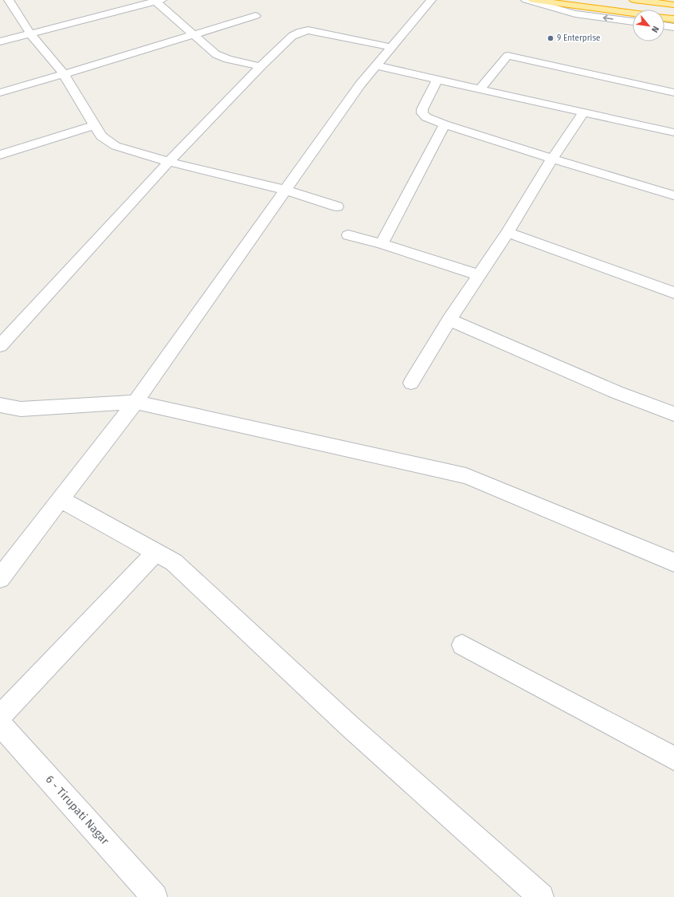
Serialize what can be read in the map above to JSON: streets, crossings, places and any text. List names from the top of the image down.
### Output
{
  "streets": {
    "street": ["6 - Tirupati Nagar"]
  },
  "places": ["9 Enterprise"],
  "north": "bottom right"
}
